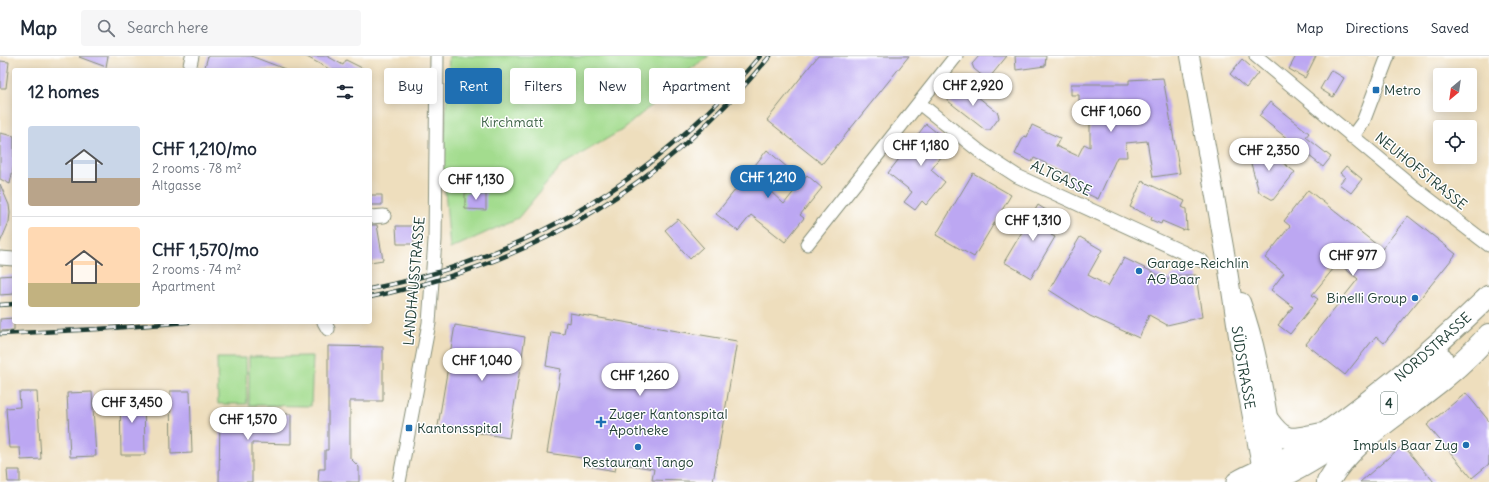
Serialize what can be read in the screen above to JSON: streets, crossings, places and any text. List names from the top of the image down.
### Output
{
  "streets": {
    "main road": ["NORDSTRASSE", "SÜDSTRASSE", "4"],
    "street": ["NEUHOFSTRASSE", "ALTGASSE", "LANDHAUSSTRASSE"]
  },
  "crossings": [
    ["NORDSTRASSE", "SÜDSTRASSE"],
    ["NORDSTRASSE", "4"],
    ["SÜDSTRASSE", "4"]
  ],
  "parks": ["Kirchmatt"],
  "places": {
    "transit": ["Metro", "Kantonsspital"],
    "other": [
      "Garage-Reichlin AG Baar",
      "Binelli Group",
      "Impuls Baar Zug",
      "Restaurant Tango"
    ],
    "health": ["Zuger Kantonspital Apotheke"]
  },
  "north": "bottom left",
  "page": {
    "header": "Map",
    "search": "Search here",
    "nav": ["Map", "Directions", "Saved"],
    "chip": [
      "Buy",
      "Rent",
      "Filters",
      "New",
      "Apartment"
    ],
    "heading": "12 homes",
    "price": [
      "CHF 2,920",
      "CHF 1,060",
      "CHF 1,180",
      "CHF 2,350",
      "CHF 1,210",
      "CHF 1,130",
      "CHF 1,310",
      "CHF 977",
      "CHF 1,040",
      "CHF 1,260",
      "CHF 3,450",
      "CHF 1,570"
    ],
    "list": [
      {
        "name": "CHF 1,210/mo",
        "note": "2 rooms · 78 m² · Altgasse"
      },
      {
        "name": "CHF 1,570/mo",
        "note": "2 rooms · 74 m² · Apartment"
      }
    ]
  }
}
